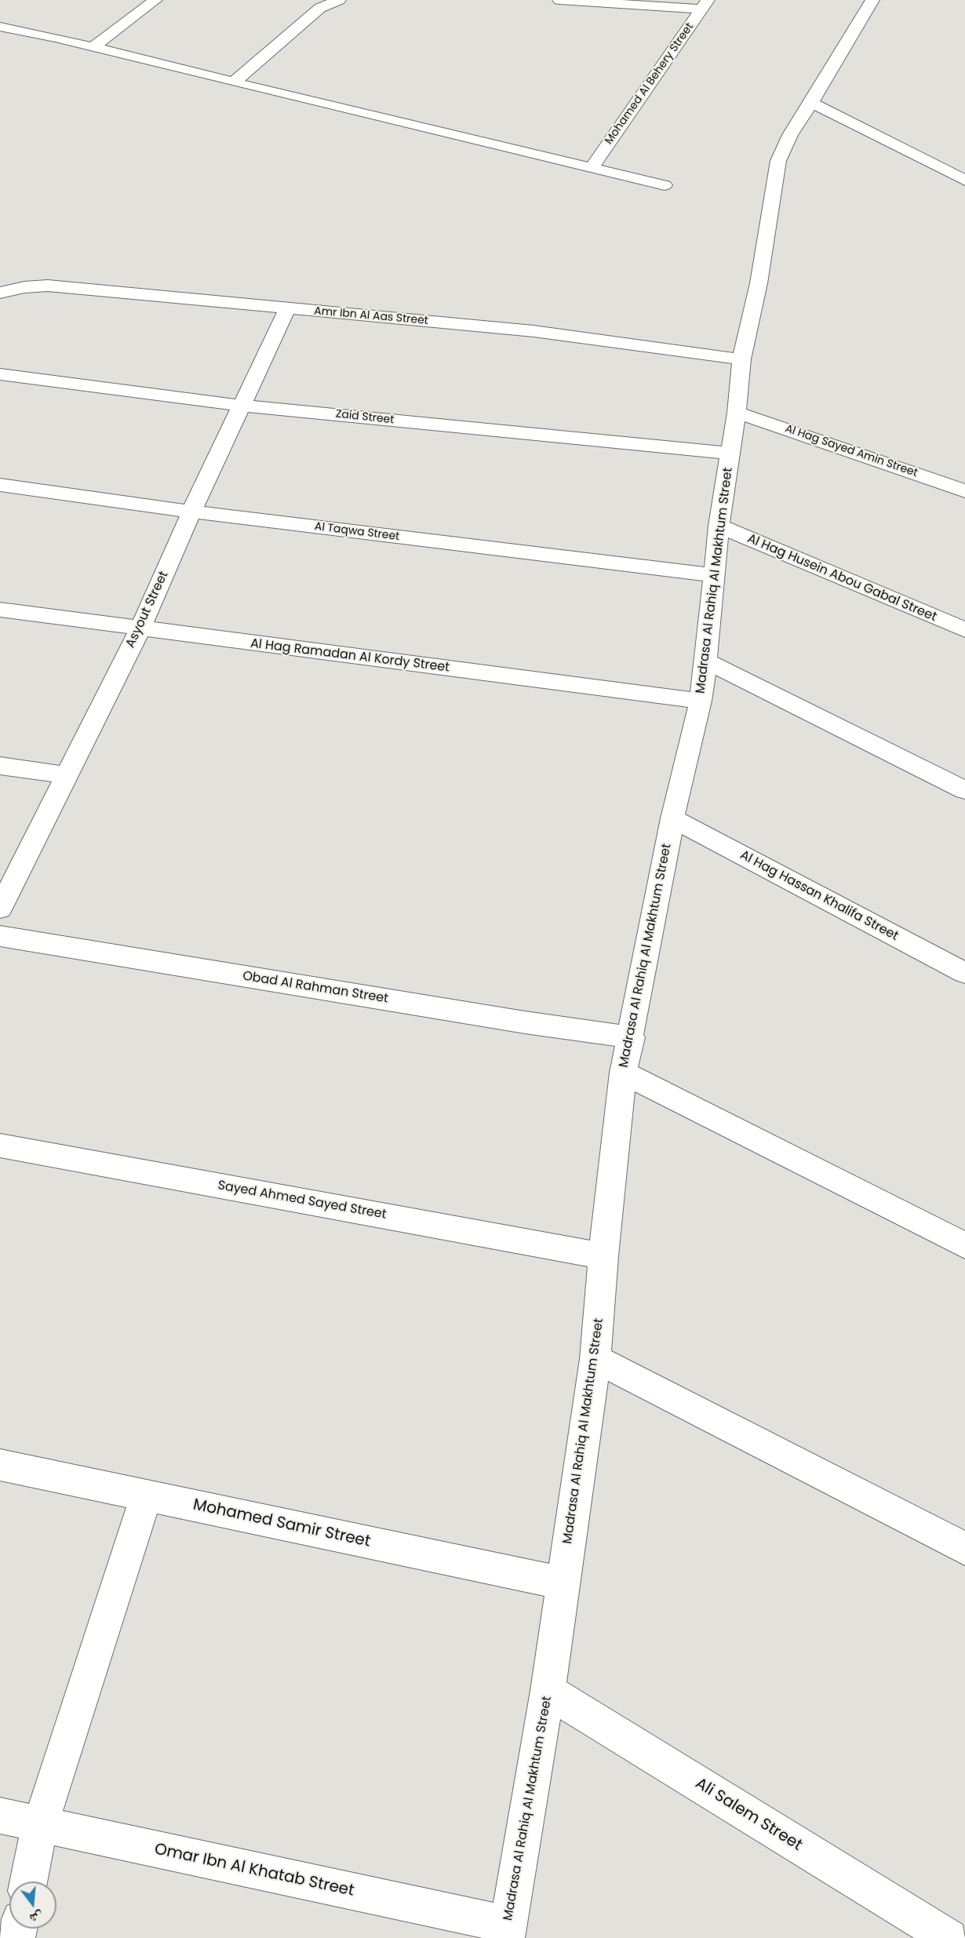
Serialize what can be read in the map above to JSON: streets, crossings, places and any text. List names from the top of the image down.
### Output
{
  "streets": {
    "street": [
      "Mohamed Al Behery Street",
      "Amr Ibn Al Aas Street",
      "Zaid Street",
      "Al Hag Sayed Amin Street",
      "Al Taqwa Street",
      "Al Hag Husein Abou Gabal Street",
      "Madrasa Al Rahiq Al Makhtum Street",
      "Asyout Street",
      "Al Hag Ramadan Al Kordy Street",
      "Al Hag Hassan Khalifa Street",
      "Obad Al Rahman Street",
      "Sayed Ahmed Sayed Street",
      "Mohamed Samir Street",
      "Ali Salem Street",
      "Omar Ibn Al Khatab Street"
    ]
  },
  "crossings": [
    ["Amr Ibn Al Aas Street", "Madrasa Al Rahiq Al Makhtum Street"],
    ["Amr Ibn Al Aas Street", "Asyout Street"],
    ["Zaid Street", "Madrasa Al Rahiq Al Makhtum Street"],
    ["Zaid Street", "Asyout Street"],
    ["Al Hag Sayed Amin Street", "Madrasa Al Rahiq Al Makhtum Street"],
    ["Al Taqwa Street", "Madrasa Al Rahiq Al Makhtum Street"],
    ["Al Taqwa Street", "Asyout Street"],
    ["Al Hag Husein Abou Gabal Street", "Madrasa Al Rahiq Al Makhtum Street"],
    ["Madrasa Al Rahiq Al Makhtum Street", "Al Hag Ramadan Al Kordy Street"],
    ["Madrasa Al Rahiq Al Makhtum Street", "Al Hag Hassan Khalifa Street"],
    ["Madrasa Al Rahiq Al Makhtum Street", "Obad Al Rahman Street"],
    ["Madrasa Al Rahiq Al Makhtum Street", "Sayed Ahmed Sayed Street"],
    ["Madrasa Al Rahiq Al Makhtum Street", "Mohamed Samir Street"],
    ["Madrasa Al Rahiq Al Makhtum Street", "Ali Salem Street"],
    ["Madrasa Al Rahiq Al Makhtum Street", "Omar Ibn Al Khatab Street"],
    ["Asyout Street", "Al Hag Ramadan Al Kordy Street"]
  ],
  "north": "bottom"
}
